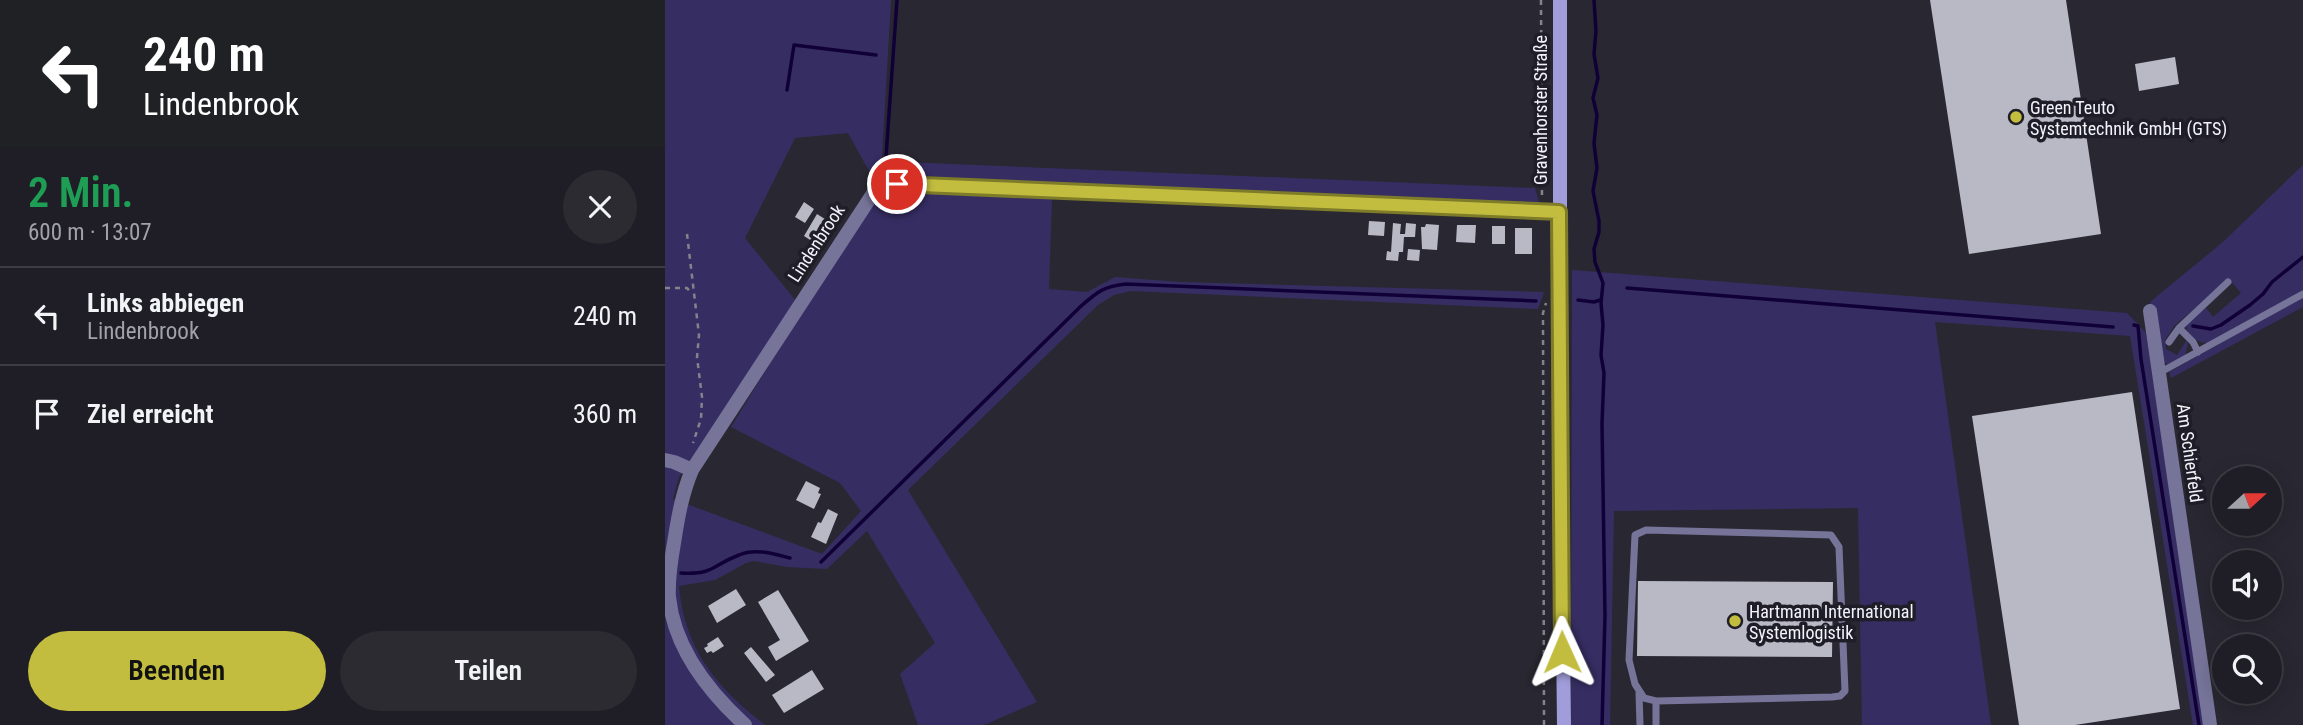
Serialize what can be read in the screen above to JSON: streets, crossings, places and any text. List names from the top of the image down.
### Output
{
  "streets": {
    "main road": ["Gravenhorster Straße"],
    "street": ["Lindenbrook", "Am Schierfeld"]
  },
  "crossings": [
    ["Gravenhorster Straße", "Lindenbrook"]
  ],
  "places": ["Green Teuto Systemtechnik GmbH (GTS)", "Hartmann International Systemlogistik"],
  "north": "right",
  "page": {
    "turn": ["240 m", "Lindenbrook"],
    "heading": ["2 Min.", "600 m · 13:07"],
    "list": [
      {
        "name": "Links abbiegen",
        "note": "Lindenbrook",
        "value": "240 m"
      },
      {
        "name": "Ziel erreicht",
        "value": "360 m"
      }
    ],
    "buttons": ["Beenden", "Teilen"]
  }
}
